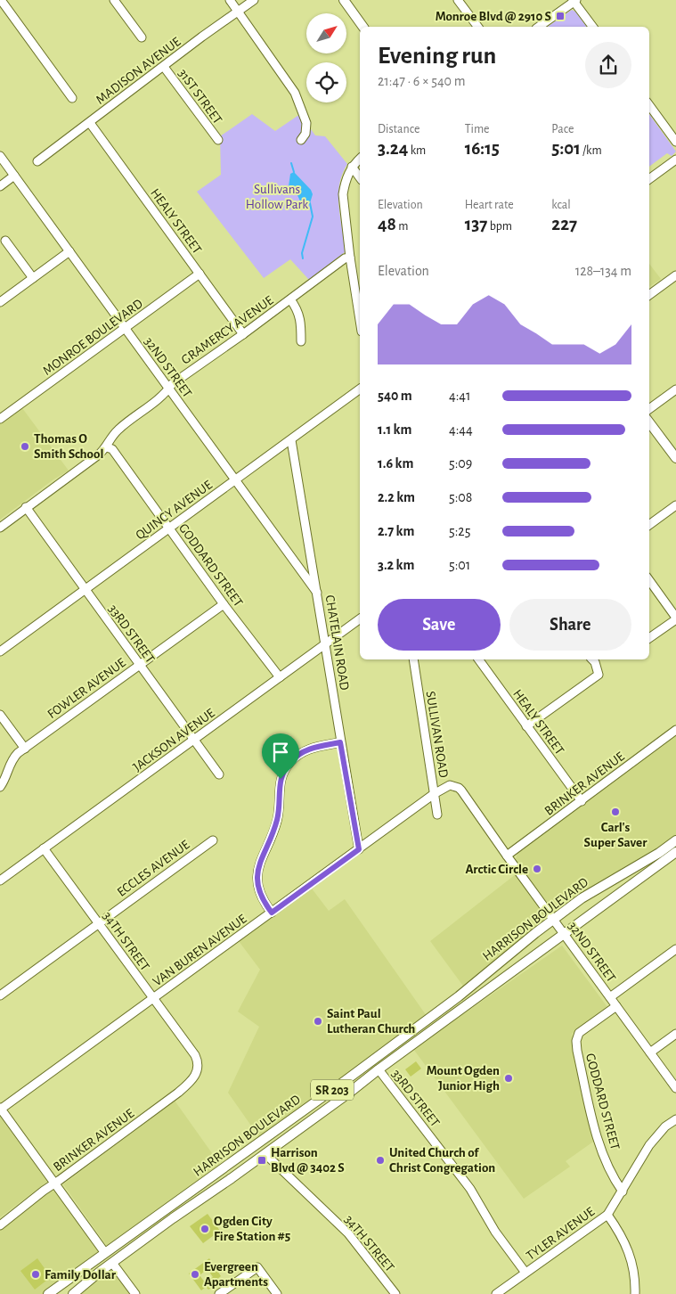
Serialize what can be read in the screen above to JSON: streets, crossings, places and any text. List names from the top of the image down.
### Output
{
  "streets": {
    "main road": ["HARRISON BOULEVARD", "SR 203"],
    "street": [
      "MADISON AVENUE",
      "31ST STREET",
      "HEALY STREET",
      "GRAMERCY AVENUE",
      "MONROE BOULEVARD",
      "32ND STREET",
      "QUINCY AVENUE",
      "GODDARD STREET",
      "33RD STREET",
      "CHATELAIN ROAD",
      "FOWLER AVENUE",
      "SULLIVAN ROAD",
      "JACKSON AVENUE",
      "BRINKER AVENUE",
      "ECCLES AVENUE",
      "34TH STREET",
      "VAN BUREN AVENUE",
      "TYLER AVENUE"
    ]
  },
  "crossings": [
    ["MADISON AVENUE", "31ST STREET"],
    ["MADISON AVENUE", "HEALY STREET"],
    ["HEALY STREET", "GRAMERCY AVENUE"],
    ["HEALY STREET", "MONROE BOULEVARD"],
    ["HEALY STREET", "BRINKER AVENUE"],
    ["GRAMERCY AVENUE", "32ND STREET"],
    ["GRAMERCY AVENUE", "GODDARD STREET"],
    ["GRAMERCY AVENUE", "33RD STREET"],
    ["MONROE BOULEVARD", "32ND STREET"],
    ["32ND STREET", "QUINCY AVENUE"],
    ["32ND STREET", "GODDARD STREET"],
    ["32ND STREET", "CHATELAIN ROAD"],
    ["32ND STREET", "SULLIVAN ROAD"],
    ["32ND STREET", "BRINKER AVENUE"],
    ["32ND STREET", "HARRISON BOULEVARD"],
    ["32ND STREET", "VAN BUREN AVENUE"],
    ["QUINCY AVENUE", "GODDARD STREET"],
    ["QUINCY AVENUE", "33RD STREET"],
    ["QUINCY AVENUE", "CHATELAIN ROAD"],
    ["GODDARD STREET", "FOWLER AVENUE"],
    ["GODDARD STREET", "JACKSON AVENUE"],
    ["GODDARD STREET", "TYLER AVENUE"],
    ["33RD STREET", "FOWLER AVENUE"],
    ["33RD STREET", "JACKSON AVENUE"],
    ["33RD STREET", "HARRISON BOULEVARD"],
    ["33RD STREET", "TYLER AVENUE"],
    ["CHATELAIN ROAD", "JACKSON AVENUE"],
    ["CHATELAIN ROAD", "VAN BUREN AVENUE"],
    ["SULLIVAN ROAD", "VAN BUREN AVENUE"],
    ["JACKSON AVENUE", "34TH STREET"],
    ["BRINKER AVENUE", "34TH STREET"],
    ["ECCLES AVENUE", "34TH STREET"],
    ["HARRISON BOULEVARD", "34TH STREET"],
    ["34TH STREET", "VAN BUREN AVENUE"]
  ],
  "parks": ["Sullivans Hollow Park"],
  "places": {
    "transit": ["Monroe Blvd @ 2910 S", "Harrison Blvd @ 3402 S"],
    "other": [
      "Thomas O Smith School",
      "Carl's Super Saver",
      "Arctic Circle",
      "Saint Paul Lutheran Church",
      "Mount Ogden Junior High",
      "United Church of Christ Congregation",
      "Ogden City Fire Station #5",
      "Family Dollar",
      "Evergreen Apartments"
    ]
  },
  "north": "top right",
  "page": {
    "heading": ["Evening run", "21:47 · 6 × 540 m"],
    "stats": [
      ["Distance", "3.24 km"],
      ["Time", "16:15"],
      ["Pace", "5:01 /km"],
      ["Elevation", "48 m"],
      ["Heart rate", "137 bpm"],
      ["kcal", "227"]
    ],
    "chart": ["Elevation", "128–134 m"],
    "list": [
      {
        "name": "540 m",
        "note": "4:41"
      },
      {
        "name": "1.1 km",
        "note": "4:44"
      },
      {
        "name": "1.6 km",
        "note": "5:09"
      },
      {
        "name": "2.2 km",
        "note": "5:08"
      },
      {
        "name": "2.7 km",
        "note": "5:25"
      },
      {
        "name": "3.2 km",
        "note": "5:01"
      }
    ],
    "buttons": ["Save", "Share"]
  }
}
